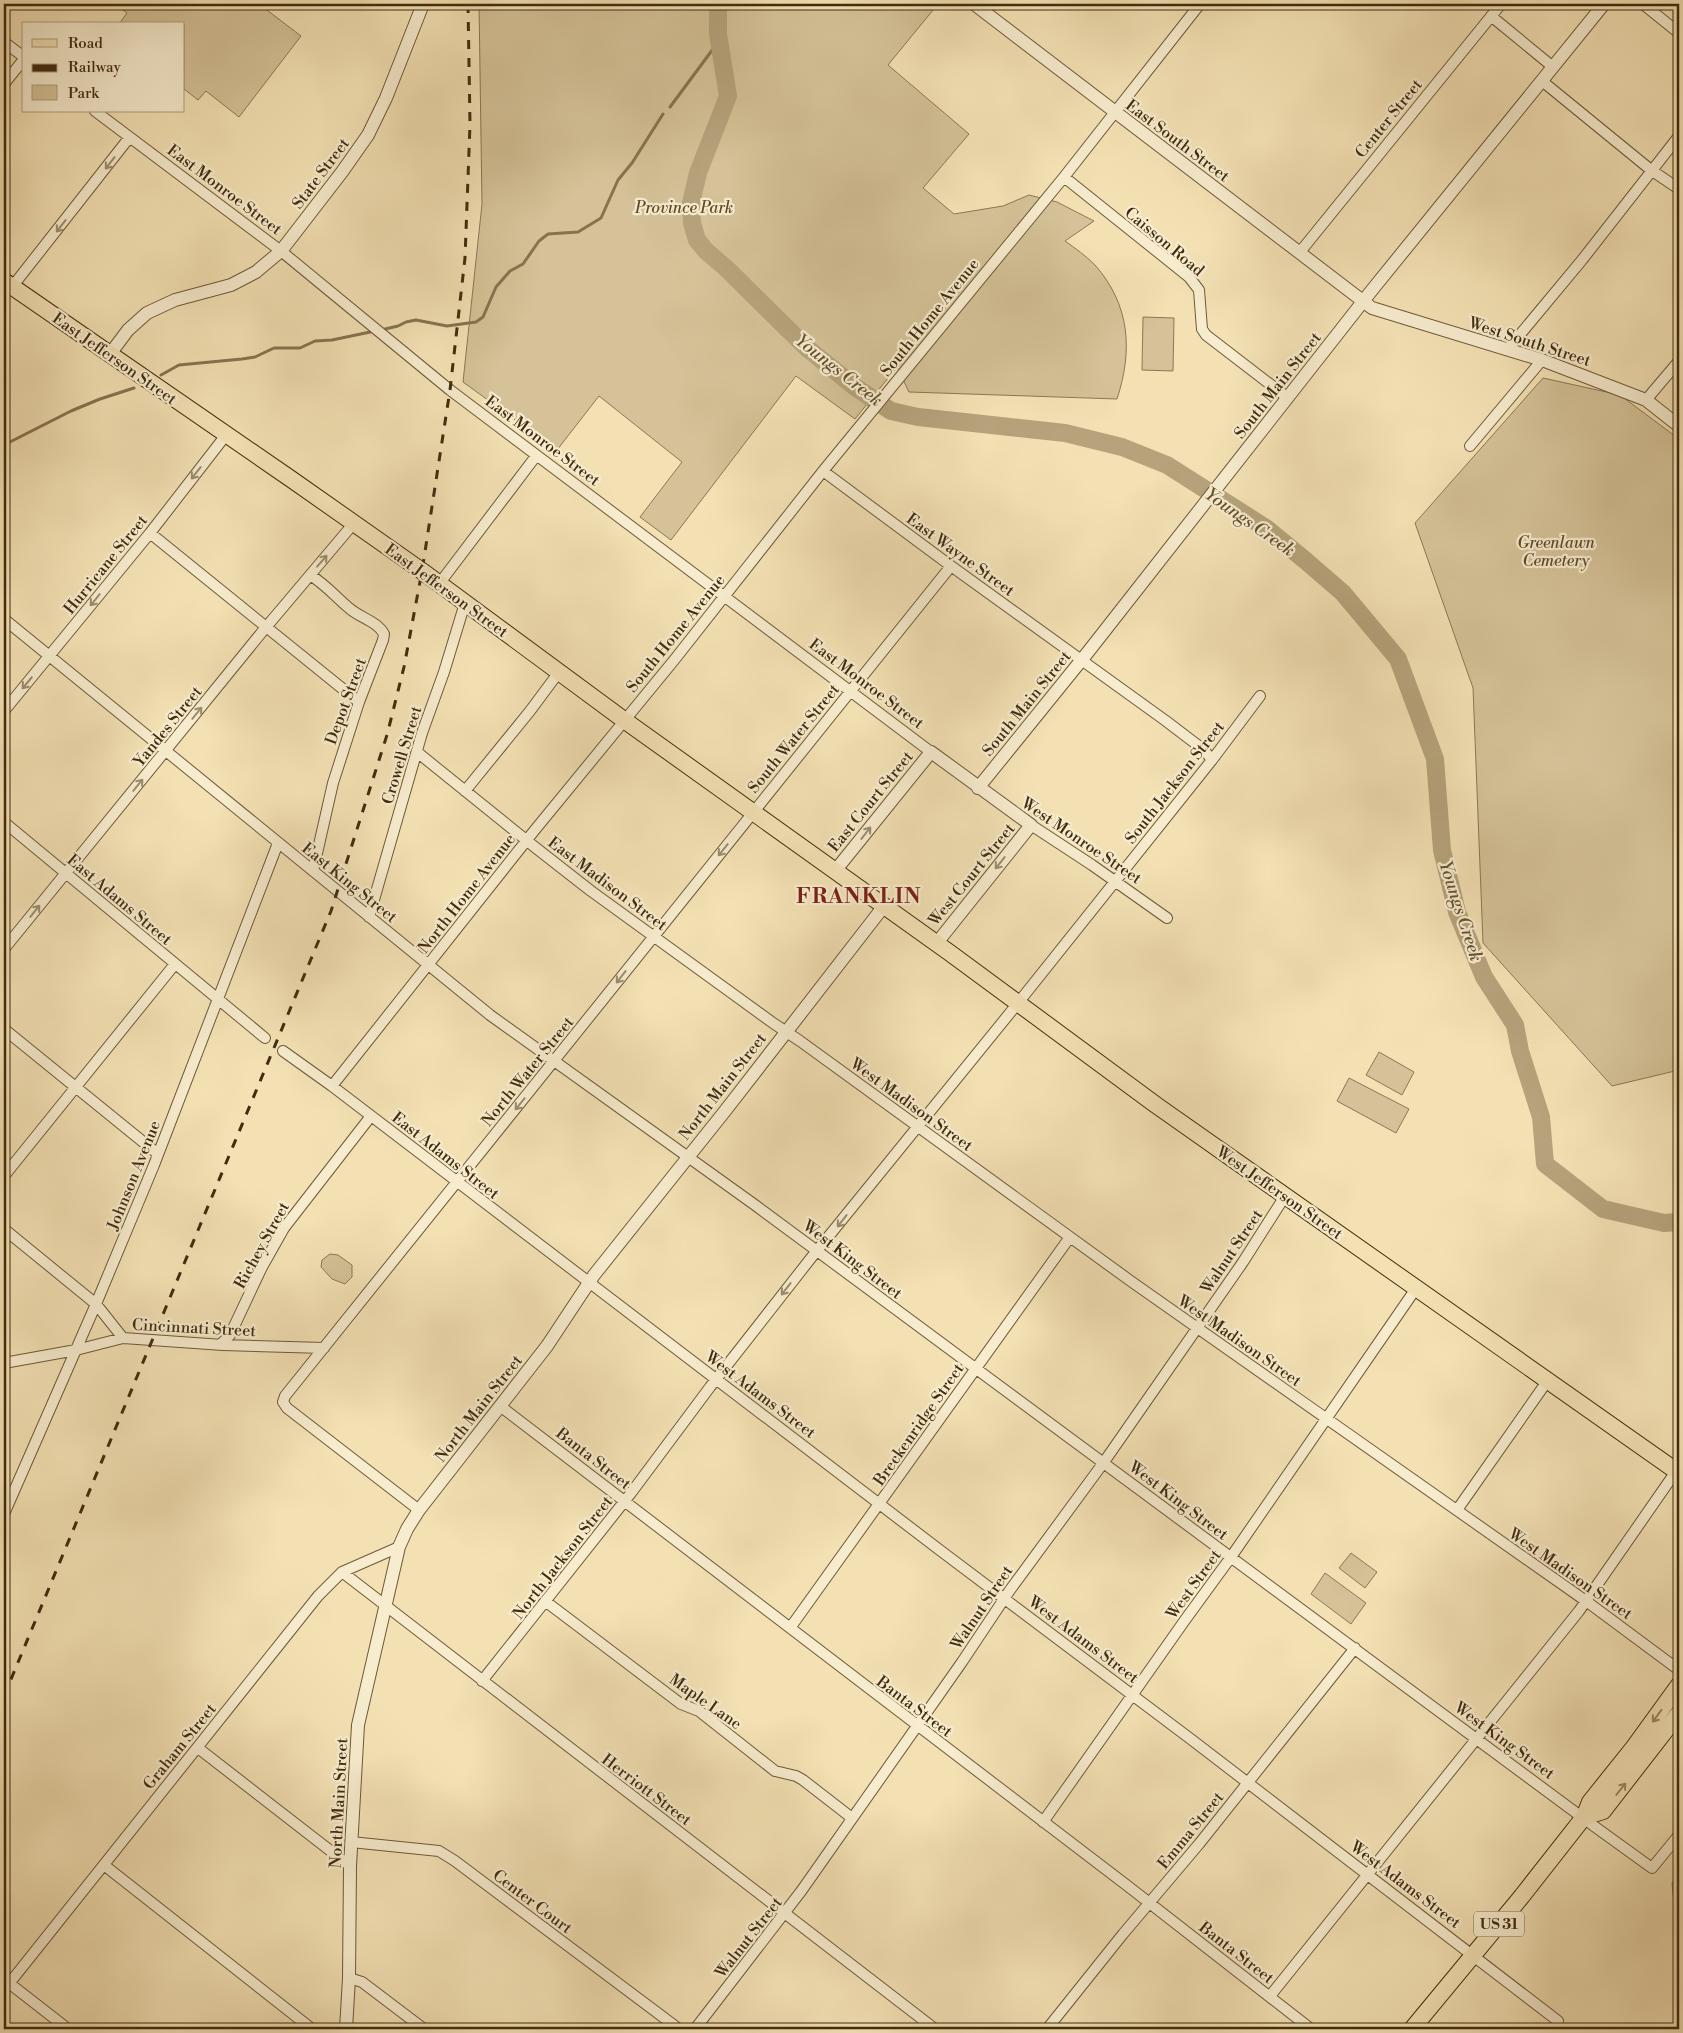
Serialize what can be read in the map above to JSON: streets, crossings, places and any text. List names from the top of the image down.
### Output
{
  "streets": {
    "main road": ["East Jefferson Street", "West Jefferson Street", "US 31"],
    "street": [
      "Center Street",
      "East South Street",
      "State Street",
      "East Monroe Street",
      "Caisson Road",
      "South Home Avenue",
      "West South Street",
      "South Main Street",
      "East Wayne Street",
      "Hurricane Street",
      "Depot Street",
      "Yandes Street",
      "South Water Street",
      "Crowell Street",
      "South Jackson Street",
      "East Court Street",
      "West Monroe Street",
      "West Court Street",
      "East King Street",
      "East Madison Street",
      "North Home Avenue",
      "East Adams Street",
      "North Water Street",
      "North Main Street",
      "West Madison Street",
      "Johnson Avenue",
      "Richey Street",
      "Walnut Street",
      "West King Street",
      "Cincinnati Street",
      "West Adams Street",
      "Breckenridge Street",
      "Banta Street",
      "North Jackson Street",
      "West Street",
      "Maple Lane",
      "Graham Street",
      "Herriott Street",
      "Emma Street",
      "Center Court"
    ]
  },
  "crossings": [
    ["Center Street", "East South Street"],
    ["East South Street", "South Home Avenue"],
    ["East South Street", "West South Street"],
    ["East South Street", "South Main Street"],
    ["State Street", "East Monroe Street"],
    ["State Street", "East Jefferson Street"],
    ["East Monroe Street", "South Home Avenue"],
    ["East Monroe Street", "South Main Street"],
    ["East Monroe Street", "South Water Street"],
    ["East Monroe Street", "East Court Street"],
    ["East Monroe Street", "West Monroe Street"],
    ["Caisson Road", "South Home Avenue"],
    ["Caisson Road", "South Main Street"],
    ["South Home Avenue", "East Jefferson Street"],
    ["South Home Avenue", "East Wayne Street"],
    ["South Home Avenue", "North Home Avenue"],
    ["West South Street", "South Main Street"],
    ["East Jefferson Street", "Hurricane Street"],
    ["East Jefferson Street", "Yandes Street"],
    ["East Jefferson Street", "South Water Street"],
    ["East Jefferson Street", "Crowell Street"],
    ["East Jefferson Street", "East Court Street"],
    ["East Jefferson Street", "North Home Avenue"],
    ["East Jefferson Street", "North Water Street"],
    ["East Jefferson Street", "North Main Street"],
    ["East Jefferson Street", "West Jefferson Street"],
    ["South Main Street", "East Wayne Street"],
    ["South Main Street", "West Monroe Street"],
    ["East Wayne Street", "South Water Street"],
    ["East Wayne Street", "South Jackson Street"],
    ["Hurricane Street", "East King Street"],
    ["Depot Street", "Yandes Street"],
    ["Depot Street", "East King Street"],
    ["Yandes Street", "East King Street"],
    ["Yandes Street", "East Adams Street"],
    ["South Water Street", "North Water Street"],
    ["Crowell Street", "East King Street"],
    ["Crowell Street", "East Madison Street"],
    ["South Jackson Street", "West Monroe Street"],
    ["South Jackson Street", "West Jefferson Street"],
    ["South Jackson Street", "North Jackson Street"],
    ["West Monroe Street", "West Court Street"],
    ["West Court Street", "West Jefferson Street"],
    ["East King Street", "North Home Avenue"],
    ["East King Street", "North Water Street"],
    ["East King Street", "North Main Street"],
    ["East King Street", "Johnson Avenue"],
    ["East King Street", "West King Street"],
    ["East Madison Street", "North Home Avenue"],
    ["East Madison Street", "North Water Street"],
    ["East Madison Street", "North Main Street"],
    ["East Madison Street", "West Madison Street"],
    ["North Home Avenue", "East Adams Street"],
    ["East Adams Street", "North Water Street"],
    ["East Adams Street", "North Main Street"],
    ["East Adams Street", "Johnson Avenue"],
    ["East Adams Street", "Richey Street"],
    ["East Adams Street", "West Adams Street"],
    ["North Water Street", "North Main Street"],
    ["North Water Street", "Cincinnati Street"],
    ["North Main Street", "West Madison Street"],
    ["North Main Street", "West Jefferson Street"],
    ["North Main Street", "West King Street"],
    ["North Main Street", "West Adams Street"],
    ["North Main Street", "Banta Street"],
    ["North Main Street", "Graham Street"],
    ["North Main Street", "Herriott Street"],
    ["North Main Street", "Center Court"],
    ["West Madison Street", "Walnut Street"],
    ["West Madison Street", "Breckenridge Street"],
    ["West Madison Street", "North Jackson Street"],
    ["West Madison Street", "West Street"],
    ["Johnson Avenue", "Cincinnati Street"],
    ["West Jefferson Street", "Walnut Street"],
    ["West Jefferson Street", "North Jackson Street"],
    ["West Jefferson Street", "West Street"],
    ["Richey Street", "Cincinnati Street"],
    ["Walnut Street", "West King Street"],
    ["Walnut Street", "West Adams Street"],
    ["Walnut Street", "Banta Street"],
    ["Walnut Street", "Maple Lane"],
    ["Walnut Street", "Herriott Street"],
    ["West King Street", "Breckenridge Street"],
    ["West King Street", "North Jackson Street"],
    ["West King Street", "West Street"],
    ["West King Street", "Emma Street"],
    ["West King Street", "US 31"],
    ["West Adams Street", "Breckenridge Street"],
    ["West Adams Street", "North Jackson Street"],
    ["West Adams Street", "West Street"],
    ["West Adams Street", "Emma Street"],
    ["West Adams Street", "US 31"],
    ["Breckenridge Street", "Banta Street"],
    ["Banta Street", "North Jackson Street"],
    ["Banta Street", "West Street"],
    ["Banta Street", "Emma Street"],
    ["North Jackson Street", "Maple Lane"],
    ["North Jackson Street", "Herriott Street"],
    ["Graham Street", "Herriott Street"]
  ],
  "one_way": [
    "Hurricane Street",
    "Yandes Street",
    "East Court Street",
    "West Court Street",
    "North Water Street",
    "North Jackson Street"
  ],
  "districts": ["FRANKLIN"],
  "water": ["Youngs Creek"],
  "parks": ["Province Park", "Greenlawn Cemetery"],
  "legend": ["Road", "Railway", "Park"]
}
